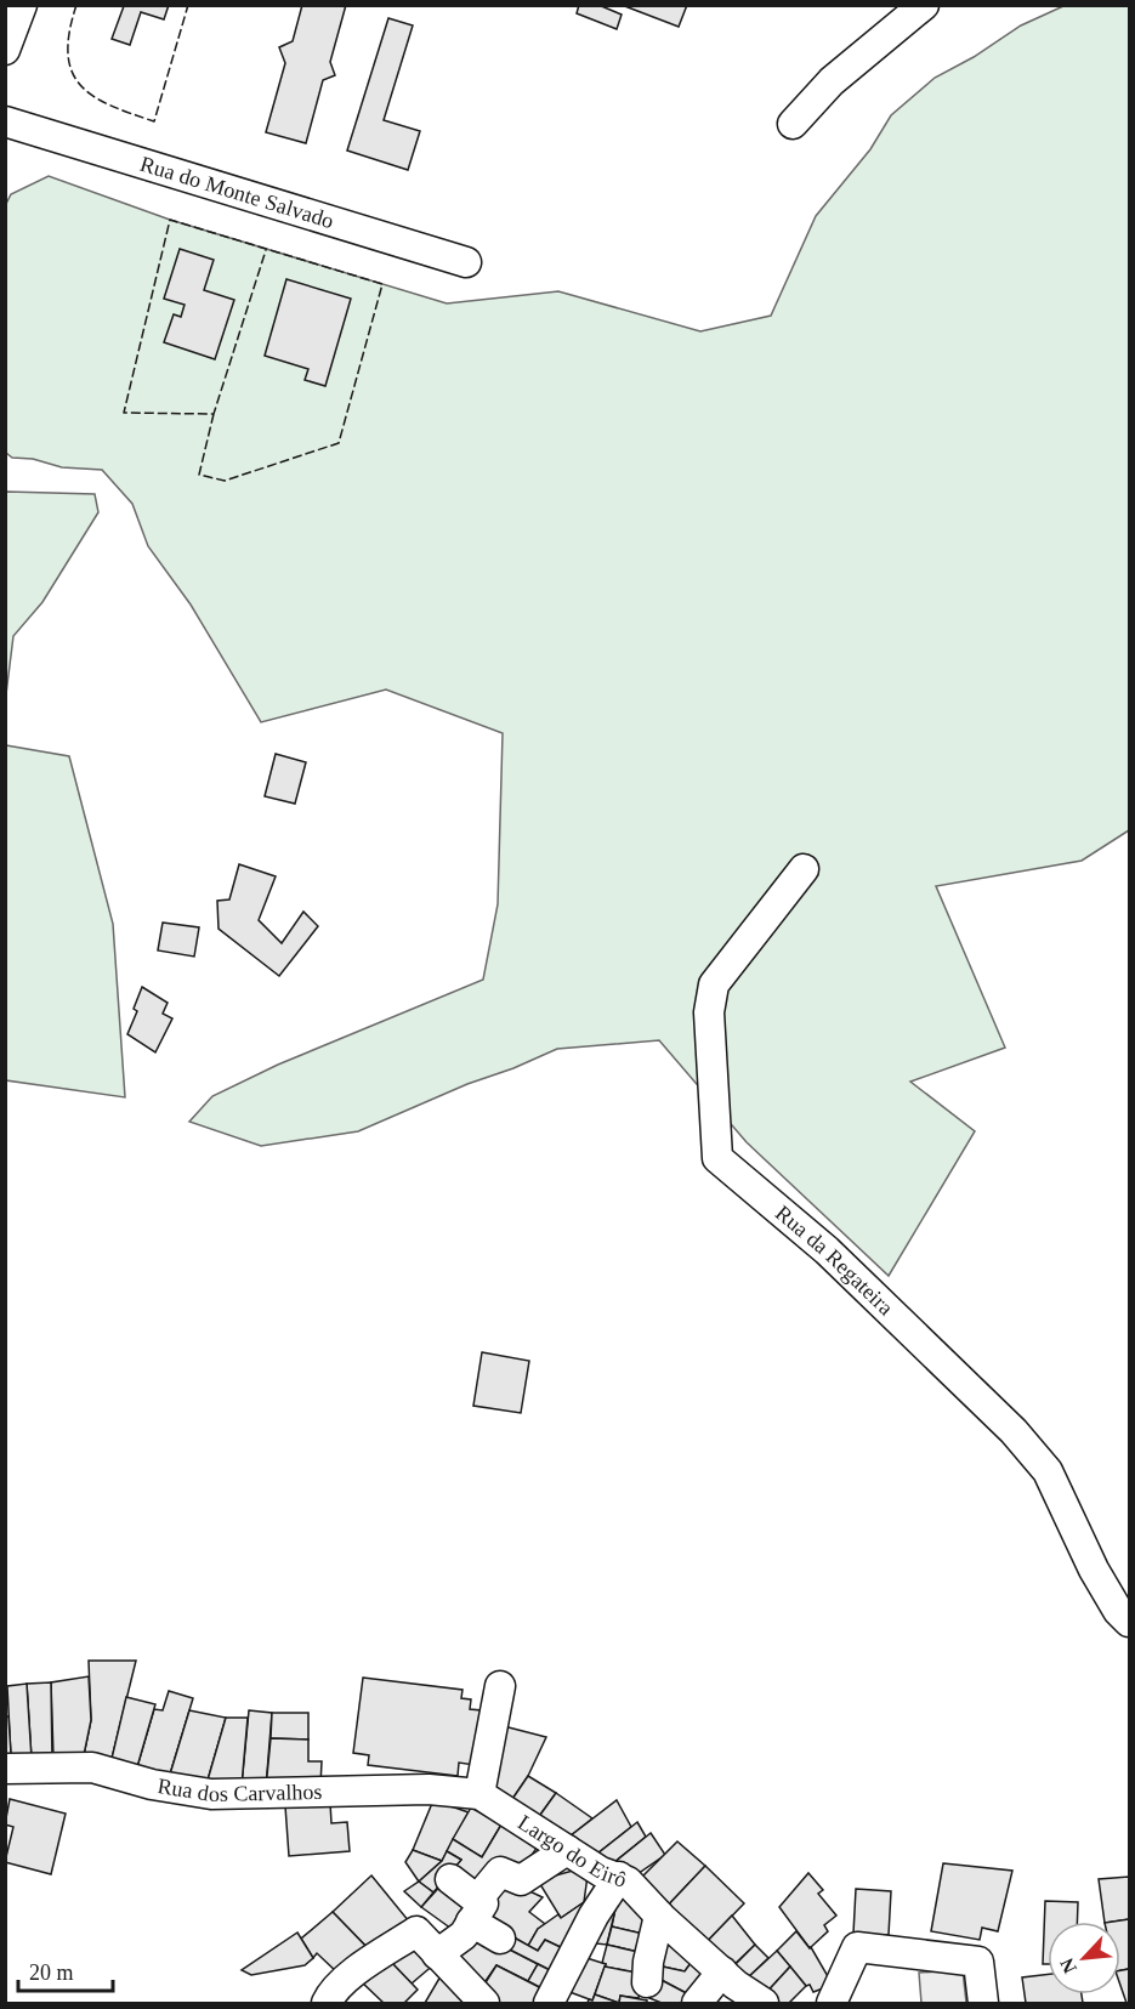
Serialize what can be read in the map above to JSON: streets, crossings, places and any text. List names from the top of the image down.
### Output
{
  "streets": {
    "street": [
      "Rua do Monte Salvado",
      "Rua da Regateira",
      "Rua dos Carvalhos",
      "Largo do Eirô"
    ]
  },
  "crossings": [
    ["Rua dos Carvalhos", "Largo do Eirô"]
  ],
  "scale_bar": "20 m",
  "north": "bottom left"
}
